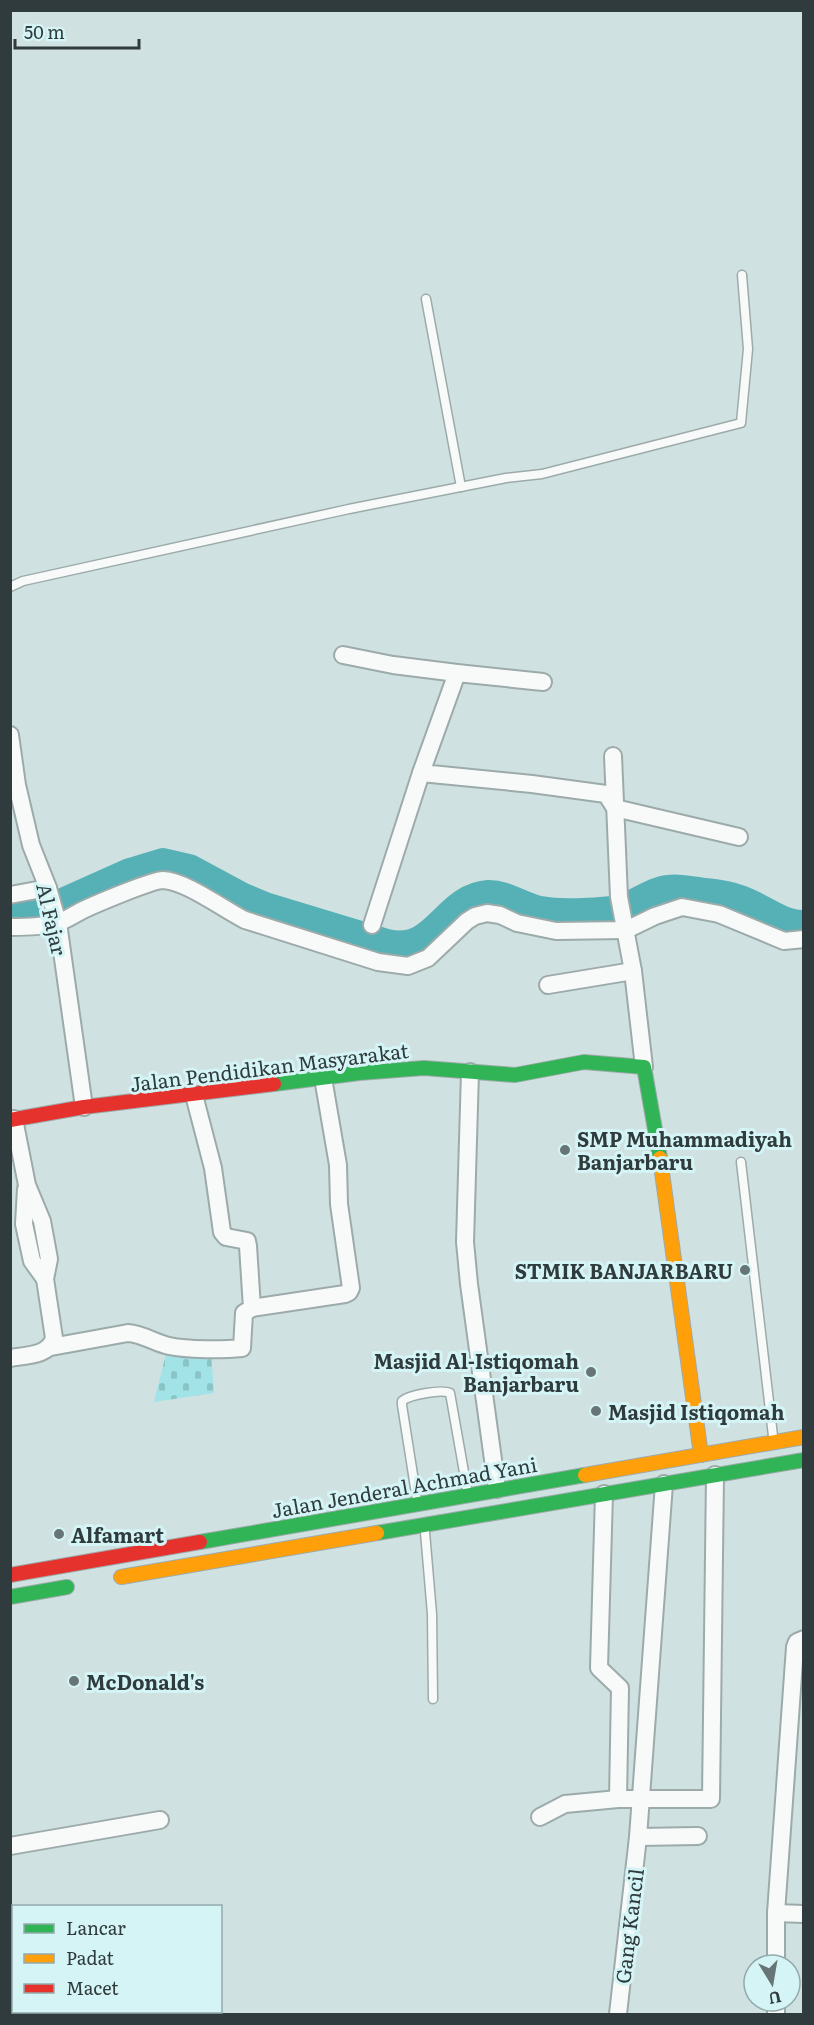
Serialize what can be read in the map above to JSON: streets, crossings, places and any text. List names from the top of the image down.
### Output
{
  "streets": {
    "main road": ["Jalan Pendidikan Masyarakat", "Jalan Jenderal Achmad Yani"],
    "street": ["Al Fajar", "Gang Kancil"]
  },
  "crossings": [
    ["Al Fajar", "Jalan Pendidikan Masyarakat"],
    ["Jalan Jenderal Achmad Yani", "Gang Kancil"]
  ],
  "places": [
    "SMP Muhammadiyah Banjarbaru",
    "STMIK BANJARBARU",
    "Masjid Al-Istiqomah Banjarbaru",
    "Masjid Istiqomah",
    "Alfamart",
    "McDonald's"
  ],
  "legend": ["Lancar", "Padat", "Macet"],
  "scale_bar": "50 m",
  "north": "bottom"
}
